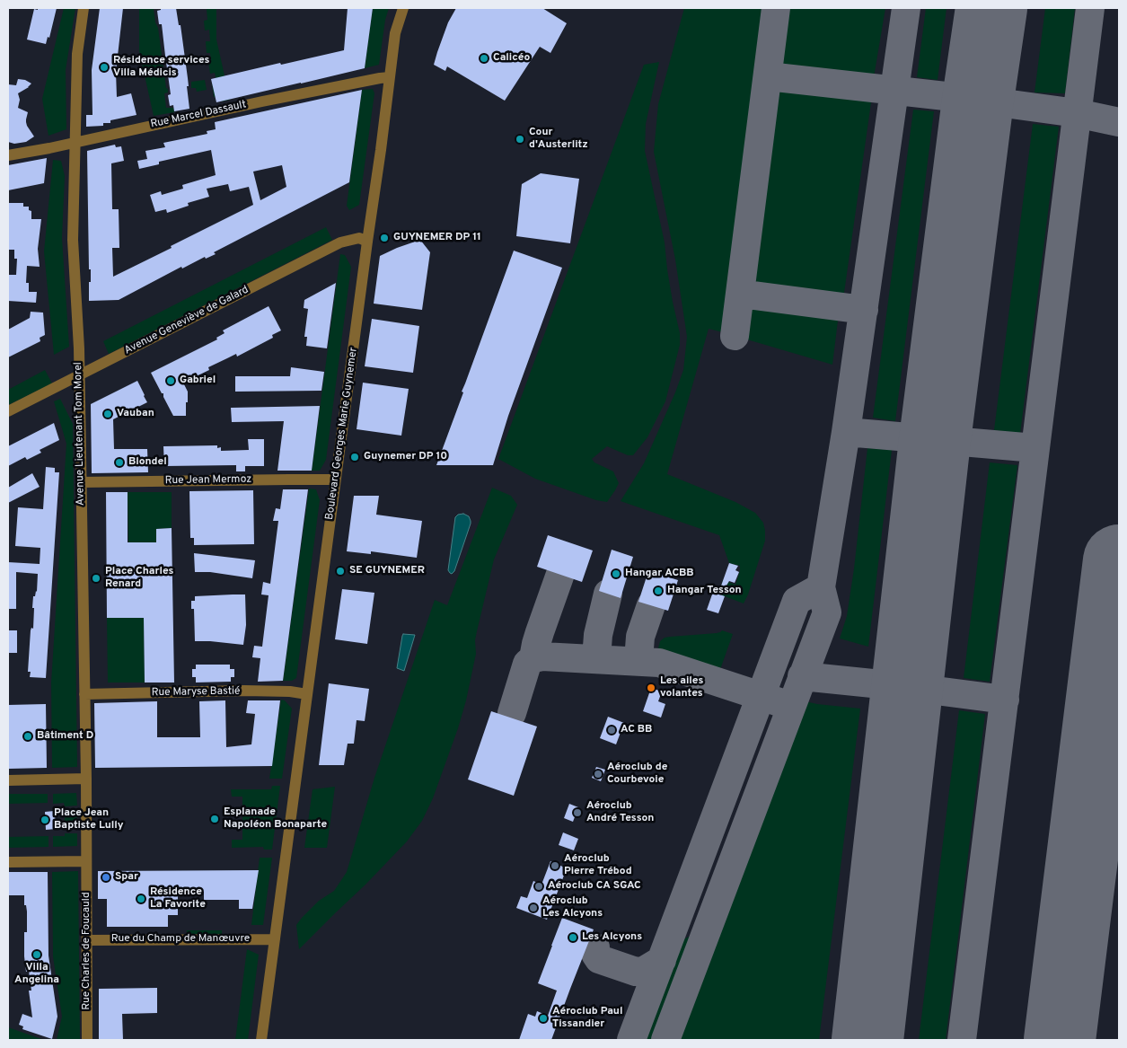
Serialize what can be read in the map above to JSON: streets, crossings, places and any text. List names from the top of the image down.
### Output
{
  "streets": {
    "street": [
      "Rue Marcel Dassault",
      "Avenue Geneviève de Galard",
      "Avenue Lieutenant Tom Morel",
      "Boulevard Georges Marie Guynemer",
      "Rue Jean Mermoz",
      "Rue Maryse Bastié",
      "Rue du Champ de Manœuvre",
      "Rue Charles de Foucauld"
    ]
  },
  "crossings": [
    ["Rue Marcel Dassault", "Avenue Lieutenant Tom Morel"],
    ["Rue Marcel Dassault", "Boulevard Georges Marie Guynemer"],
    ["Avenue Geneviève de Galard", "Avenue Lieutenant Tom Morel"],
    ["Avenue Geneviève de Galard", "Boulevard Georges Marie Guynemer"],
    ["Avenue Lieutenant Tom Morel", "Rue Jean Mermoz"],
    ["Avenue Lieutenant Tom Morel", "Rue Maryse Bastié"],
    ["Avenue Lieutenant Tom Morel", "Rue Charles de Foucauld"],
    ["Boulevard Georges Marie Guynemer", "Rue Jean Mermoz"],
    ["Boulevard Georges Marie Guynemer", "Rue Maryse Bastié"],
    ["Boulevard Georges Marie Guynemer", "Rue du Champ de Manœuvre"],
    ["Rue du Champ de Manœuvre", "Rue Charles de Foucauld"]
  ],
  "places": [
    "Calicéo",
    "Résidence services Villa Médicis",
    "Cour d'Austerlitz",
    "GUYNEMER DP 11",
    "Gabriel",
    "Vauban",
    "Guynemer DP 10",
    "Blondel",
    "SE GUYNEMER",
    "Hangar ACBB",
    "Place Charles Renard",
    "Hangar Tesson",
    "Les ailes volantes",
    "AC BB",
    "Bâtiment D",
    "Aéroclub de Courbevoie",
    "Aéroclub André Tesson",
    "Esplanade Napoléon Bonaparte",
    "Place Jean Baptiste Lully",
    "Aéroclub Pierre Trébod",
    "Spar",
    "Aéroclub CA SGAC",
    "Résidence La Favorite",
    "Aéroclub Les Alcyons",
    "Les Alcyons",
    "Villa Angelina",
    "Aéroclub Paul Tissandier"
  ]
}
